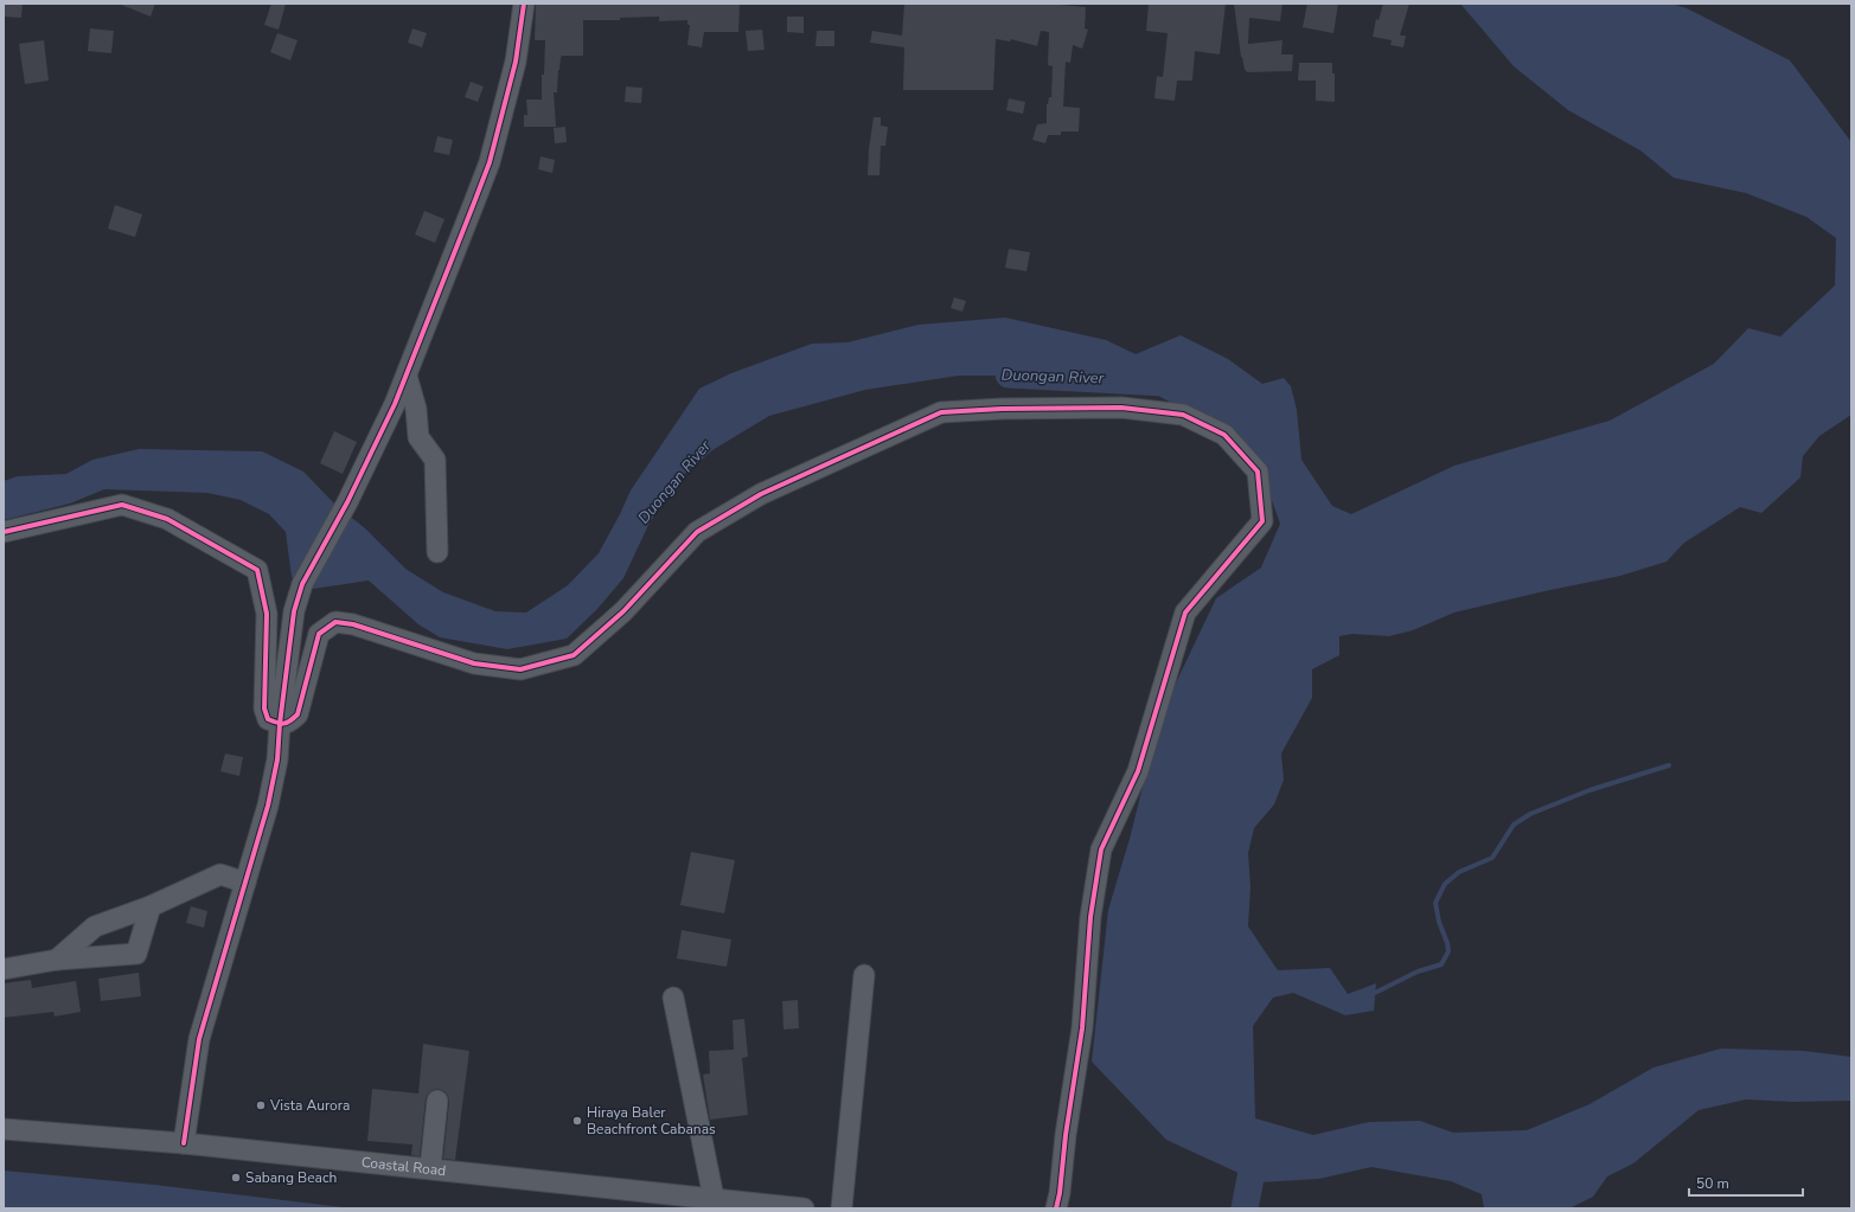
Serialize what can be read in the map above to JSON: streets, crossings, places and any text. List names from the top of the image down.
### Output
{
  "streets": {
    "street": ["Coastal Road"]
  },
  "water": ["Duongan River"],
  "places": ["Vista Aurora", "Hiraya Baler Beachfront Cabanas", "Sabang Beach"],
  "scale_bar": "50 m"
}
